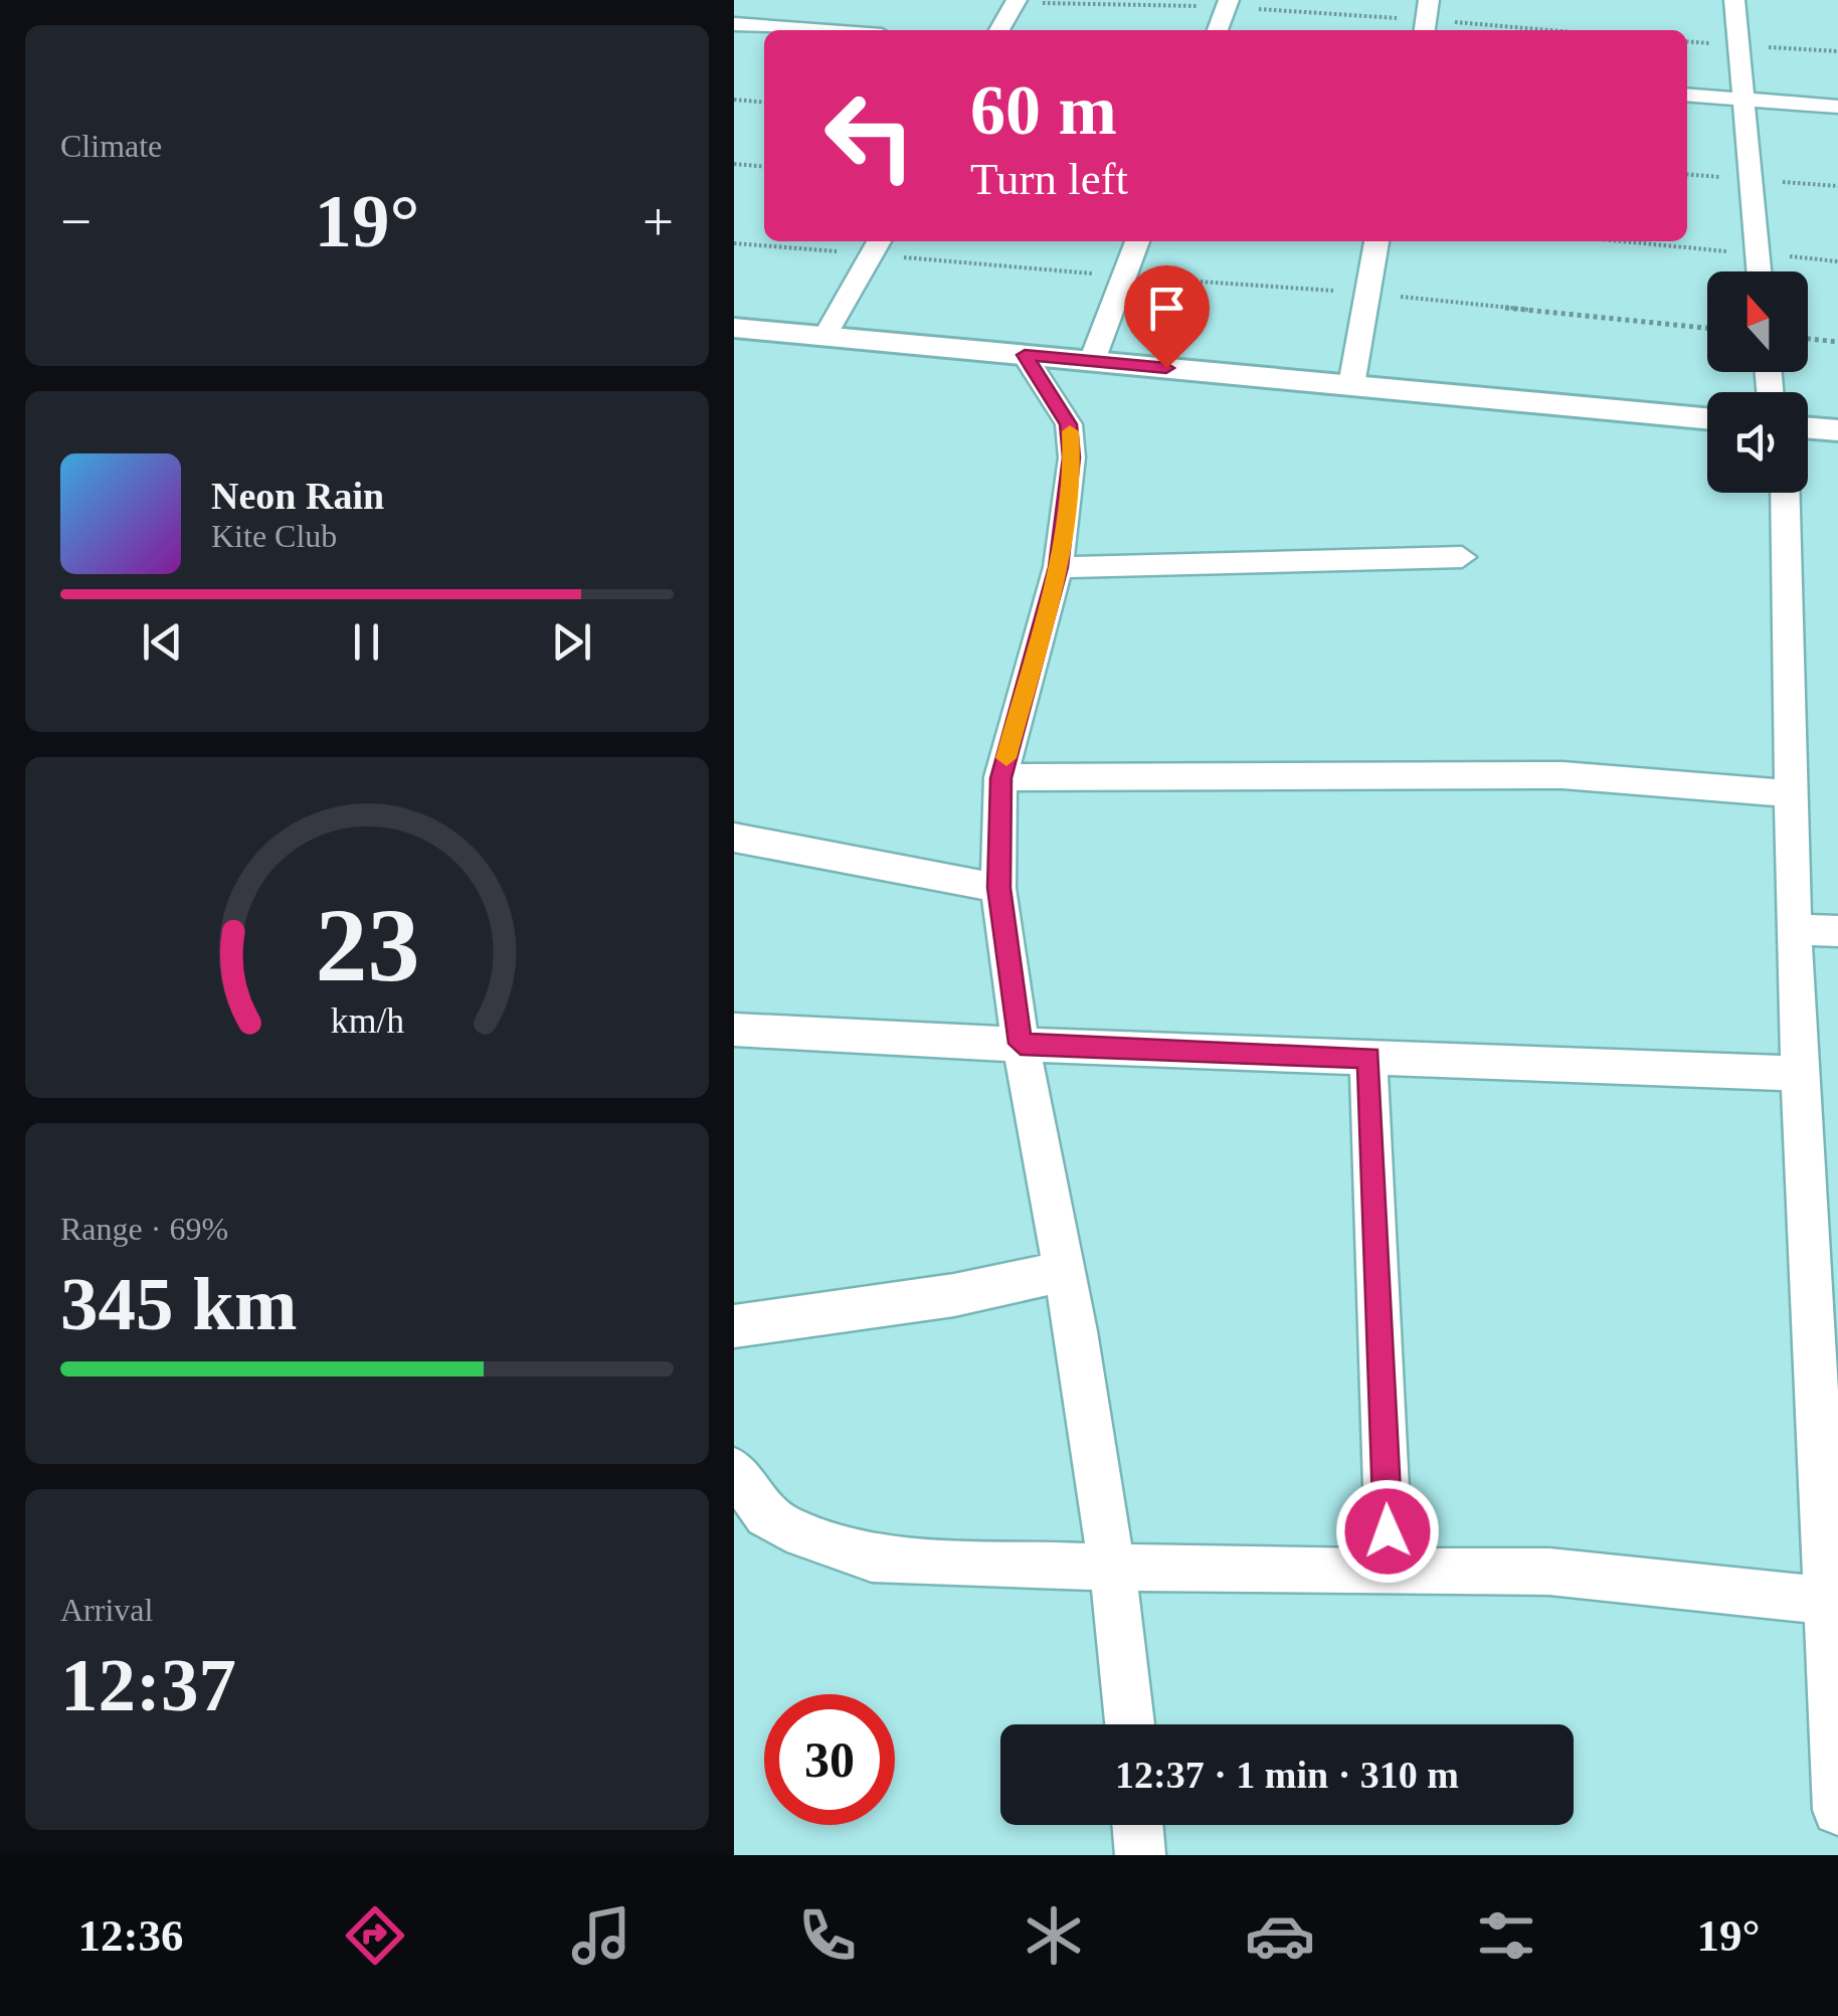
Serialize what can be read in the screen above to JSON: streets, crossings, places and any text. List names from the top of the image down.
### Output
{
  "north": "top",
  "page": {
    "tile": [
      "Climate",
      ["Range · 69%", "345 km"],
      ["Arrival", "12:37"]
    ],
    "turn": ["60 m", "Turn left"],
    "heat": ["−", "19°", "+"],
    "song": ["Neon Rain", "Kite Club"],
    "limit": "30",
    "trip": "12:37 · 1 min · 310 m",
    "tabs": ["12:36", "19°"],
    "gauge": ["23", "km/h"]
  }
}
